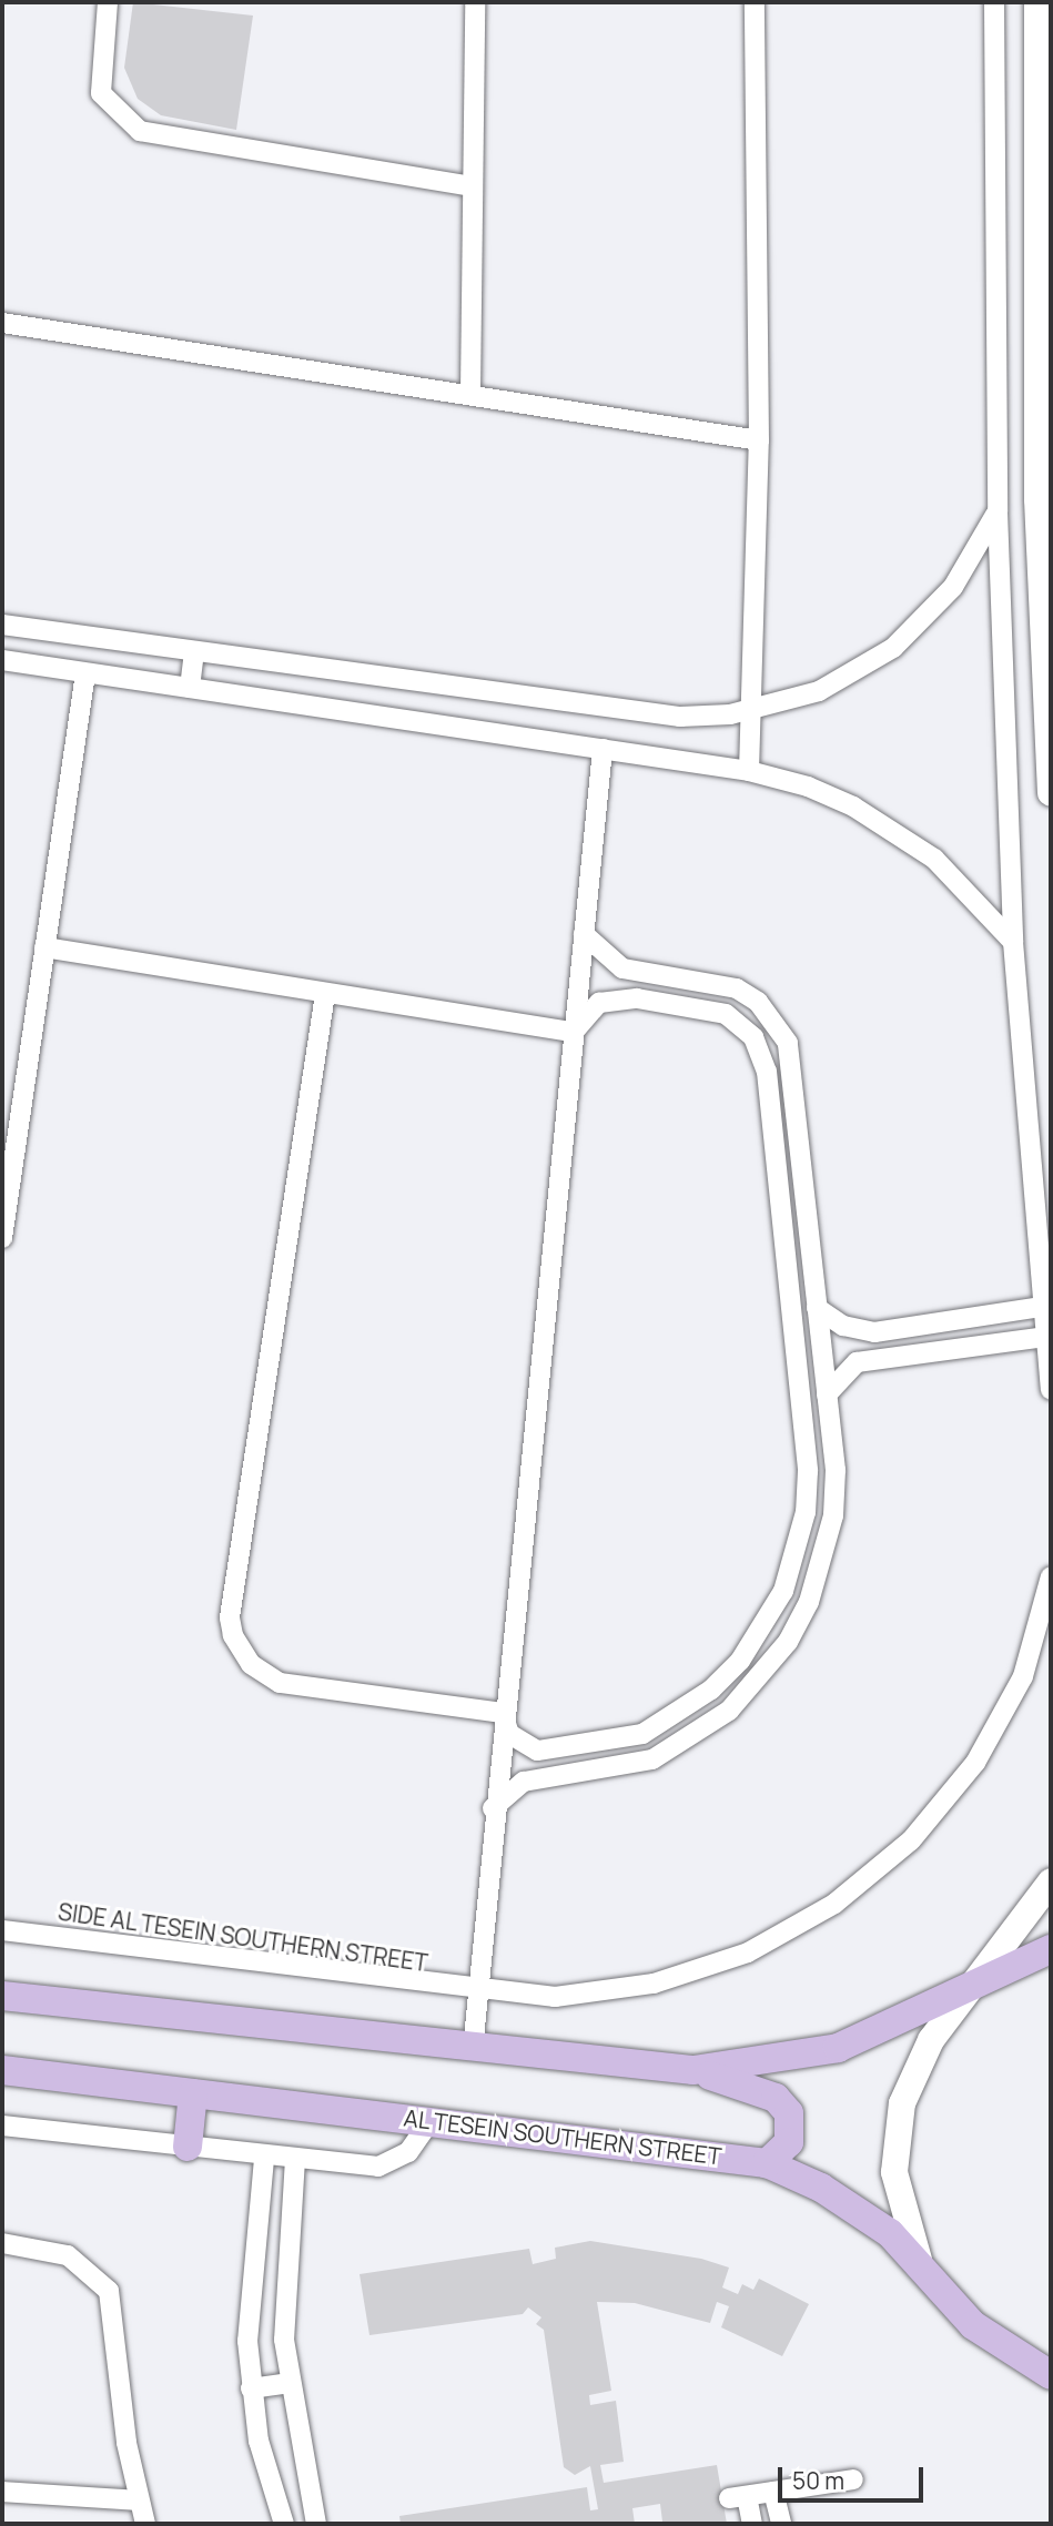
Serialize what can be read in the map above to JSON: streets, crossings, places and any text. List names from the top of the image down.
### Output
{
  "streets": {
    "main road": ["AL TESEIN SOUTHERN STREET"],
    "street": ["SIDE AL TESEIN SOUTHERN STREET"]
  },
  "scale_bar": "50 m"
}
